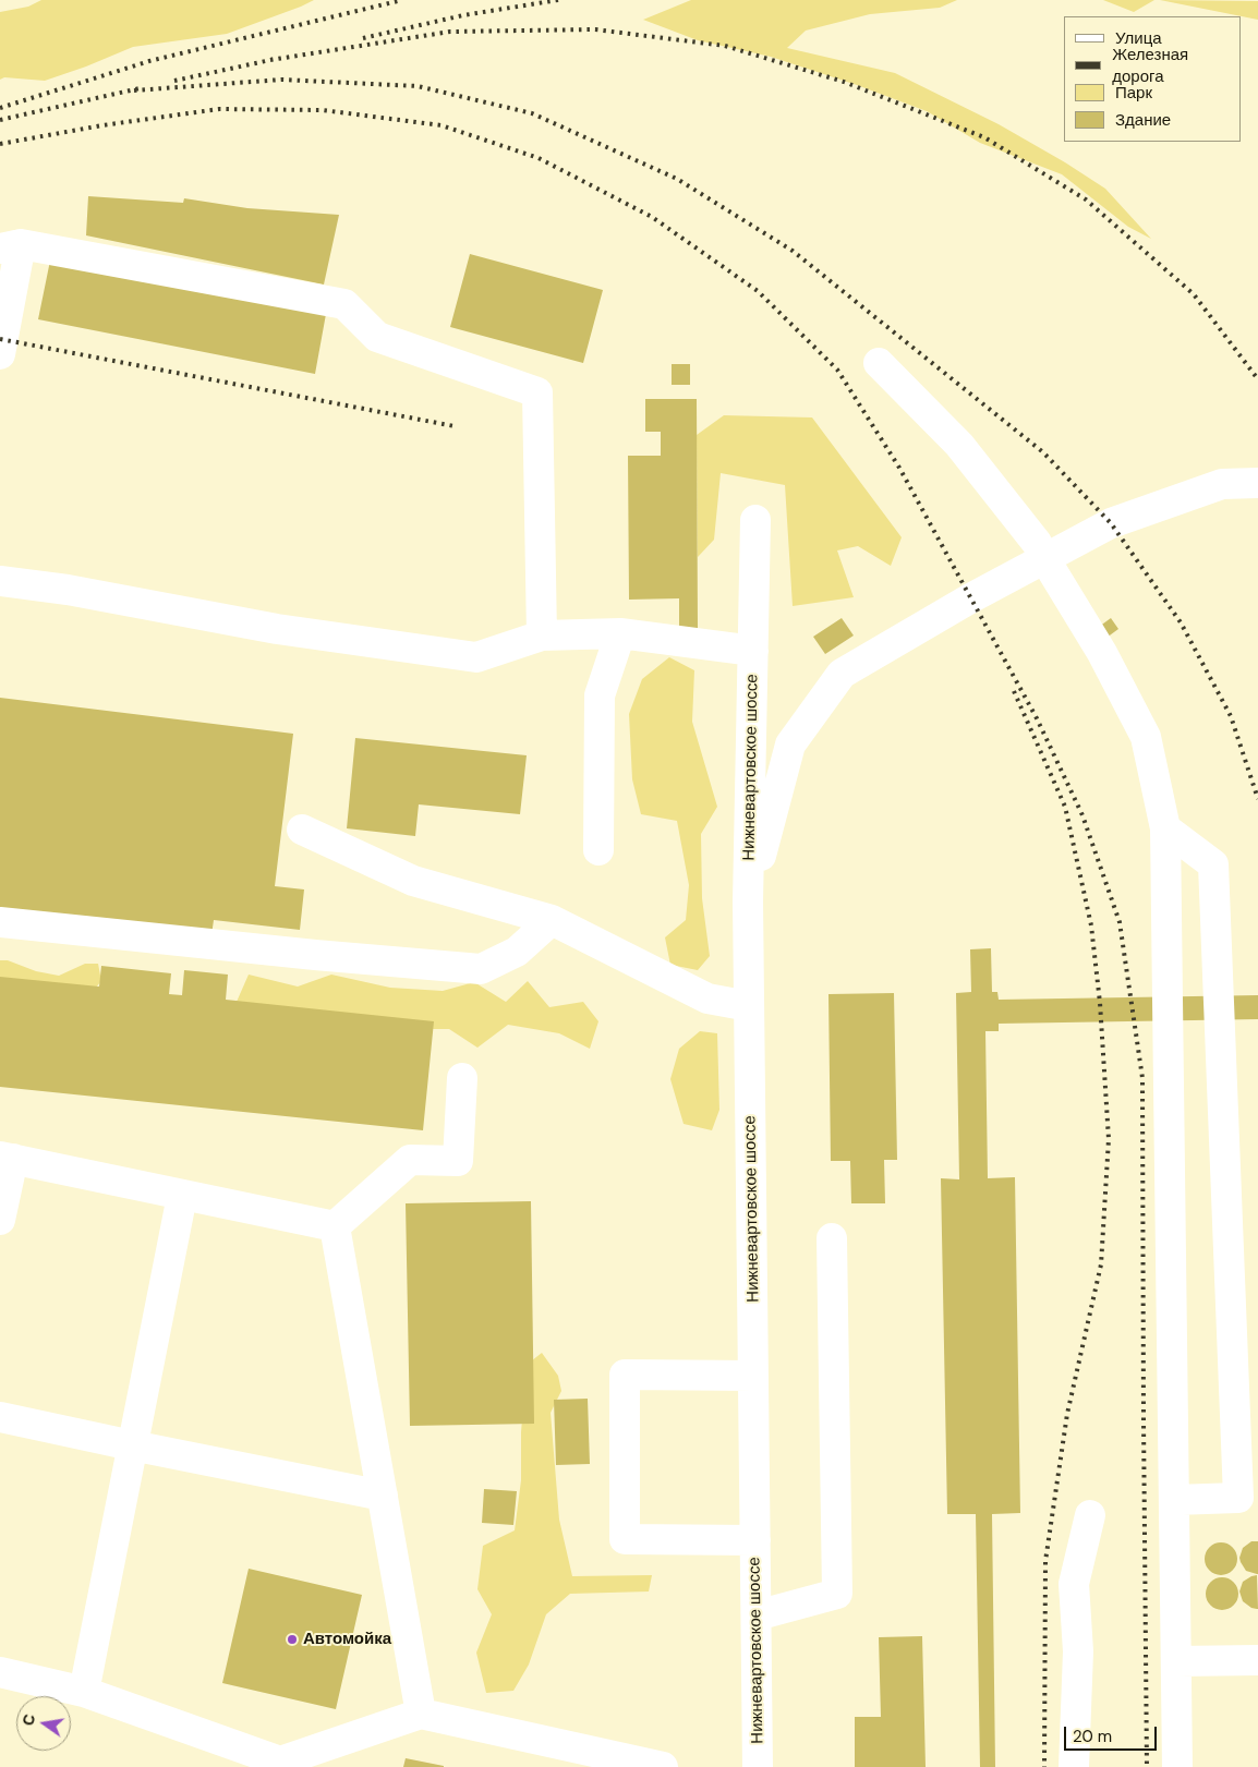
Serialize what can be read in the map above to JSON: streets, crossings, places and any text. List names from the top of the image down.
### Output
{
  "streets": {
    "street": ["Нижневартовское шоссе"]
  },
  "places": ["Автомойка"],
  "legend": [
    "Улица",
    "Железная дорога",
    "Парк",
    "Здание"
  ],
  "scale_bar": "20 m",
  "north": "left"
}
